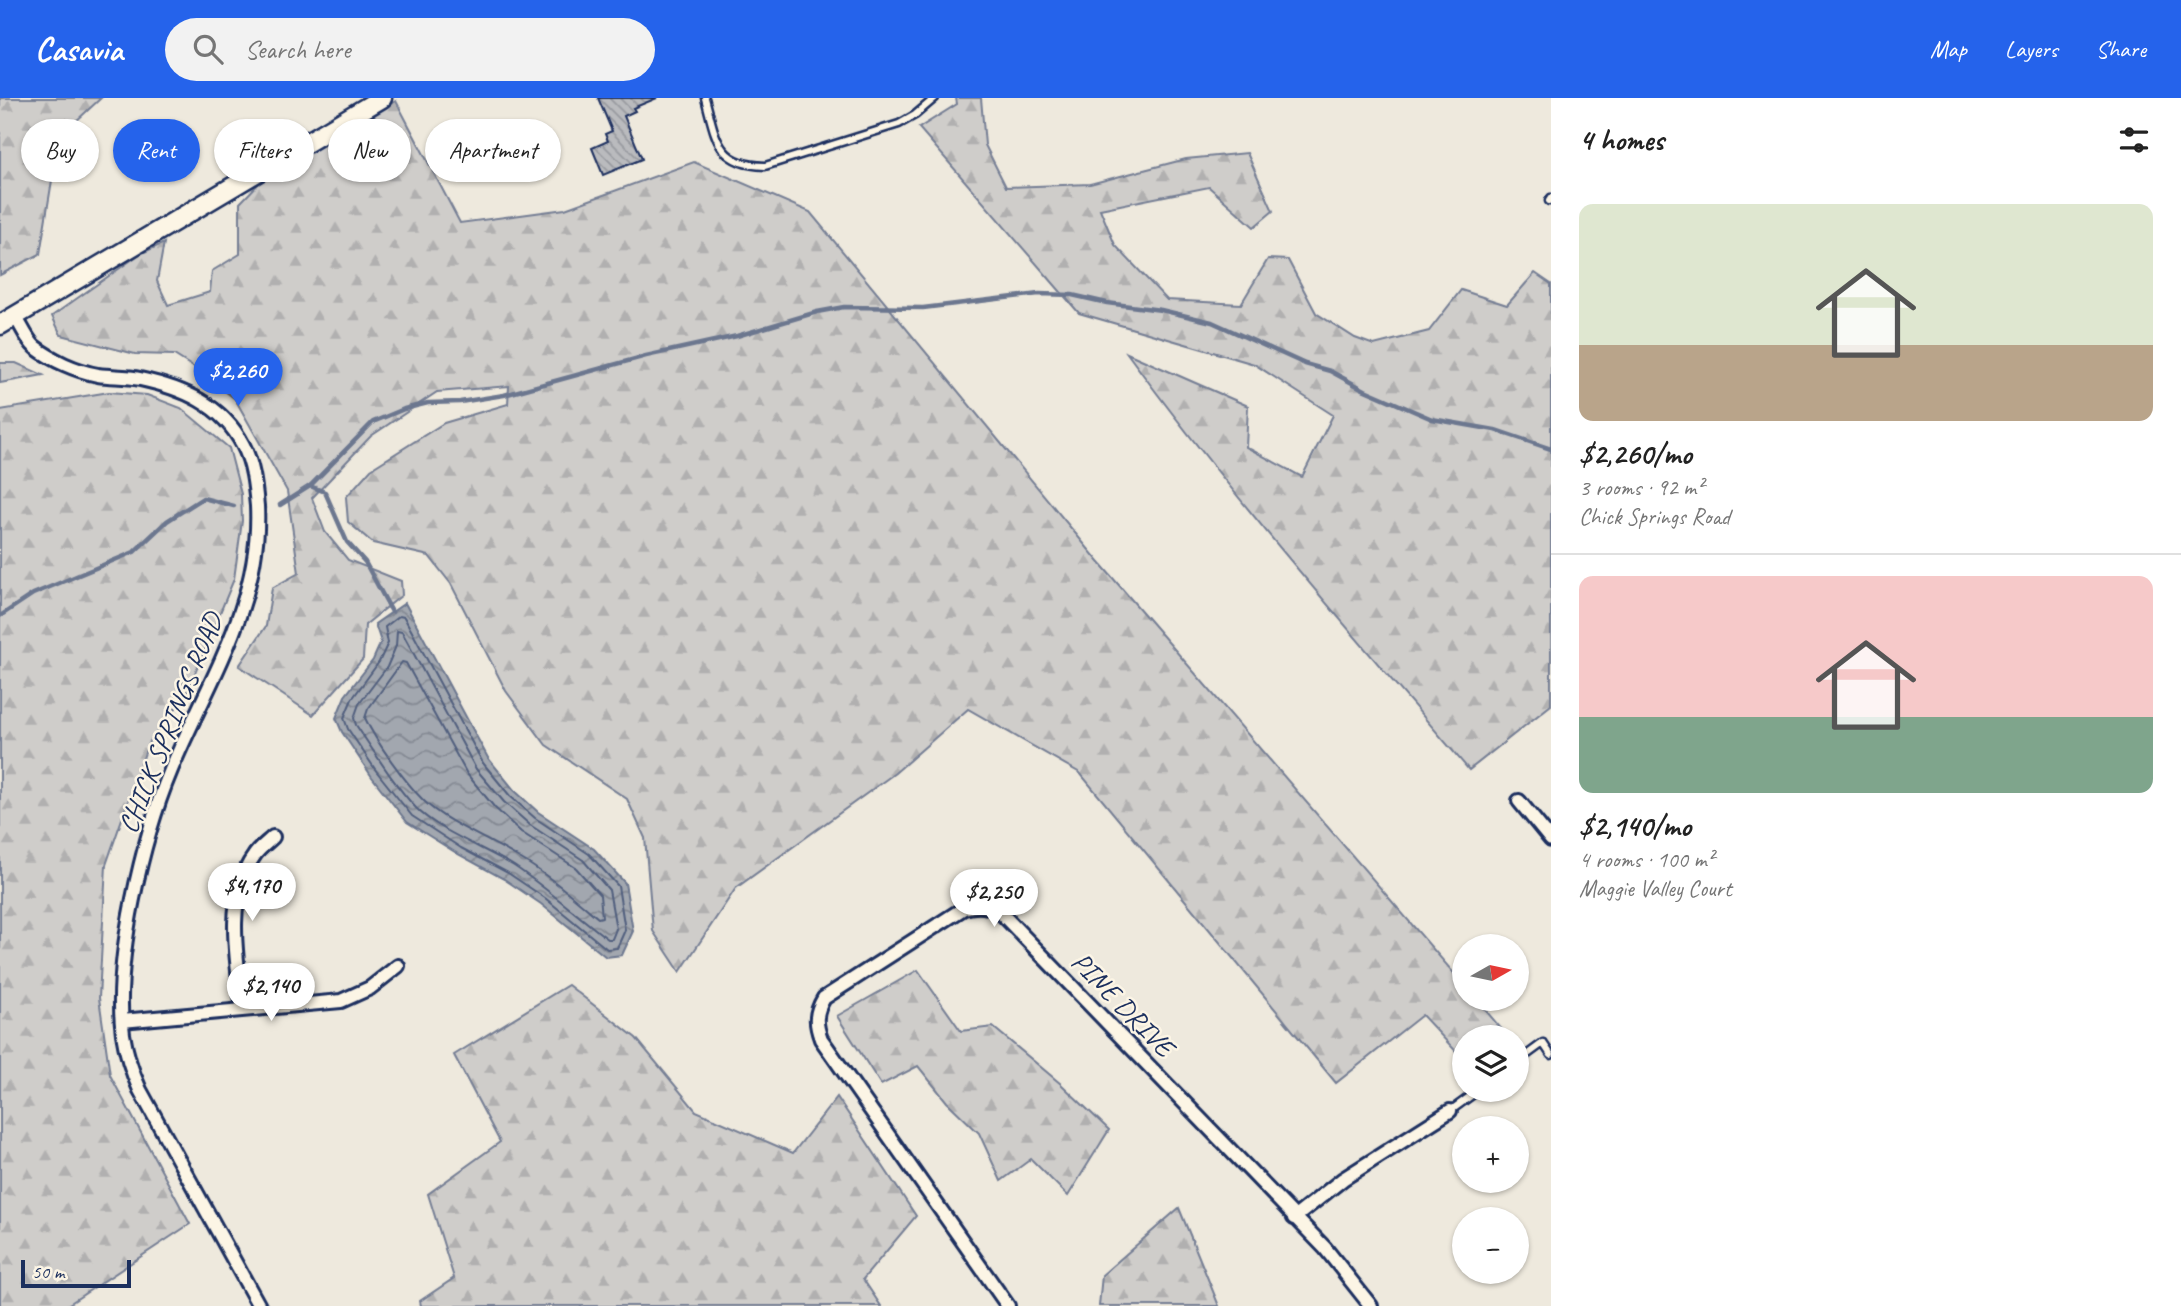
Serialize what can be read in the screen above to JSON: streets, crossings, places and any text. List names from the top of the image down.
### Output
{
  "streets": {
    "street": ["CHICK SPRINGS ROAD", "PINE DRIVE"]
  },
  "scale_bar": "50 m",
  "north": "right",
  "page": {
    "header": "Casavia",
    "search": "Search here",
    "nav": ["Map", "Layers", "Share"],
    "heading": "4 homes",
    "chip": [
      "Buy",
      "Rent",
      "Filters",
      "New",
      "Apartment"
    ],
    "list": [
      {
        "name": "$2,260/mo",
        "note": "3 rooms · 92 m² · Chick Springs Road"
      },
      {
        "name": "$2,140/mo",
        "note": "4 rooms · 100 m² · Maggie Valley Court"
      }
    ],
    "price": [
      "$2,260",
      "$4,170",
      "$2,250",
      "$2,140"
    ],
    "map_buttons": ["+", "−"],
    "scale": "50 m"
  }
}
